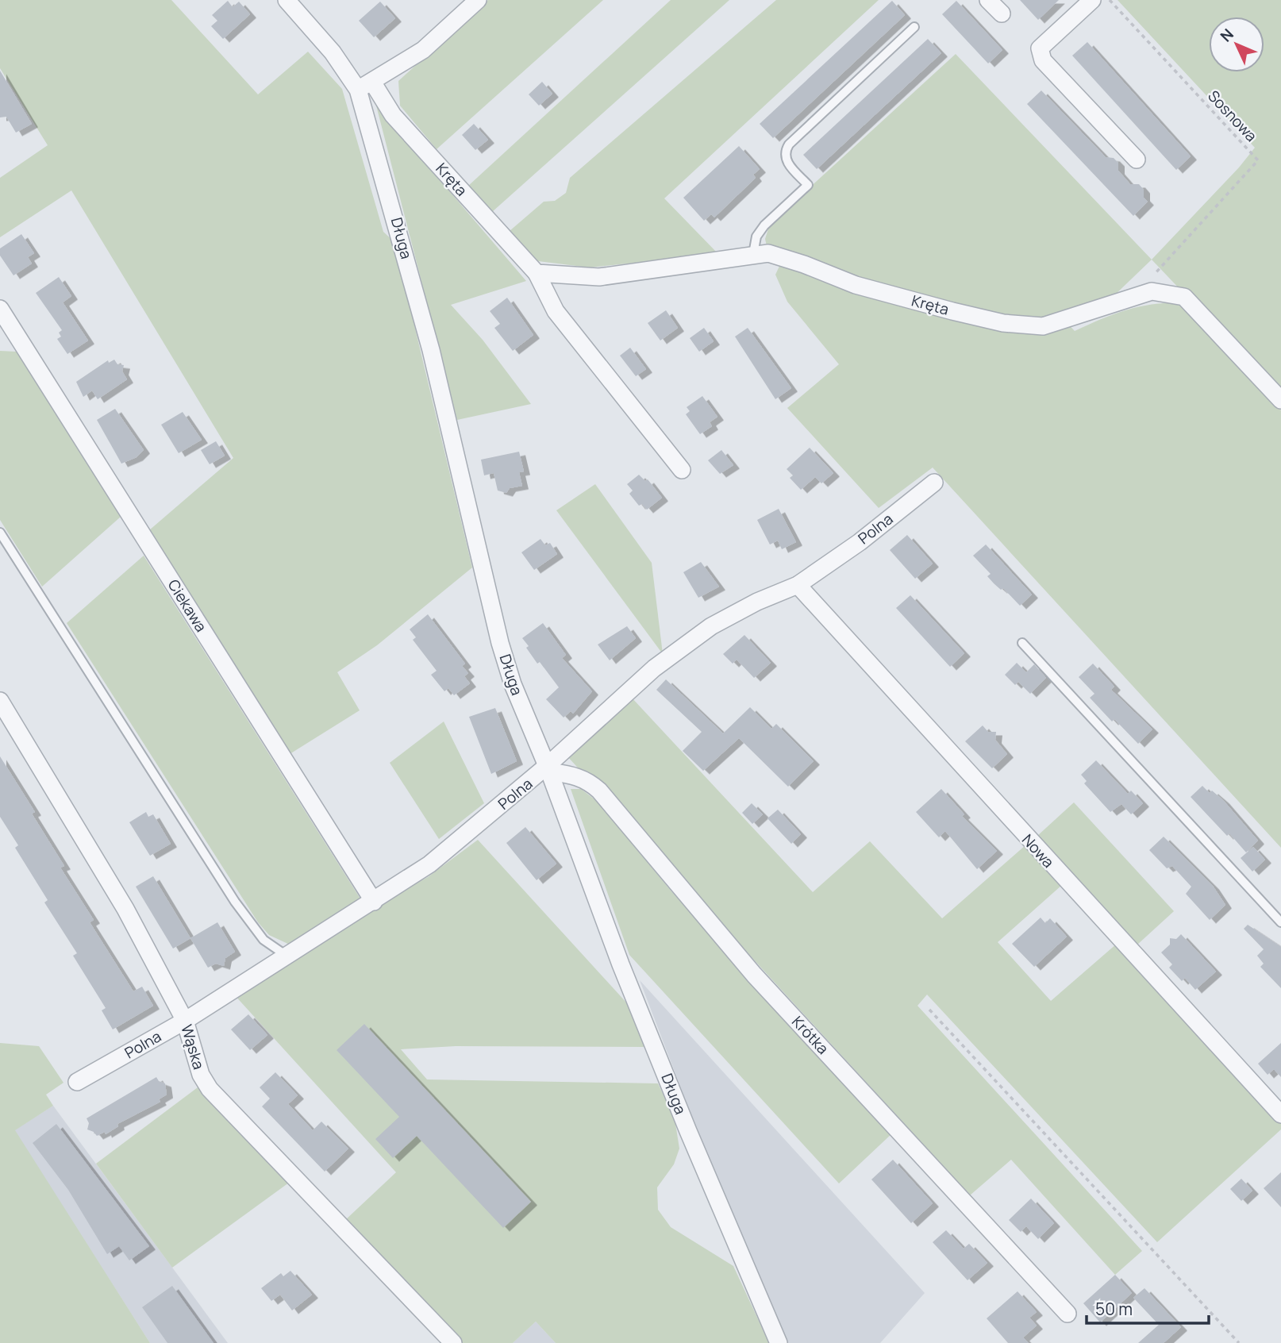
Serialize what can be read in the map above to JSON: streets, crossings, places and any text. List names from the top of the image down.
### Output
{
  "streets": {
    "street": [
      "Kręta",
      "Długa",
      "Polna",
      "Ciekawa",
      "Nowa",
      "Krótka",
      "Wąska"
    ],
    "path": ["Sosnowa"]
  },
  "crossings": [
    ["Sosnowa", "Kręta"],
    ["Kręta", "Długa"],
    ["Długa", "Polna"],
    ["Długa", "Krótka"],
    ["Polna", "Ciekawa"],
    ["Polna", "Nowa"],
    ["Polna", "Krótka"],
    ["Polna", "Wąska"]
  ],
  "scale_bar": "50 m",
  "north": "top left"
}
